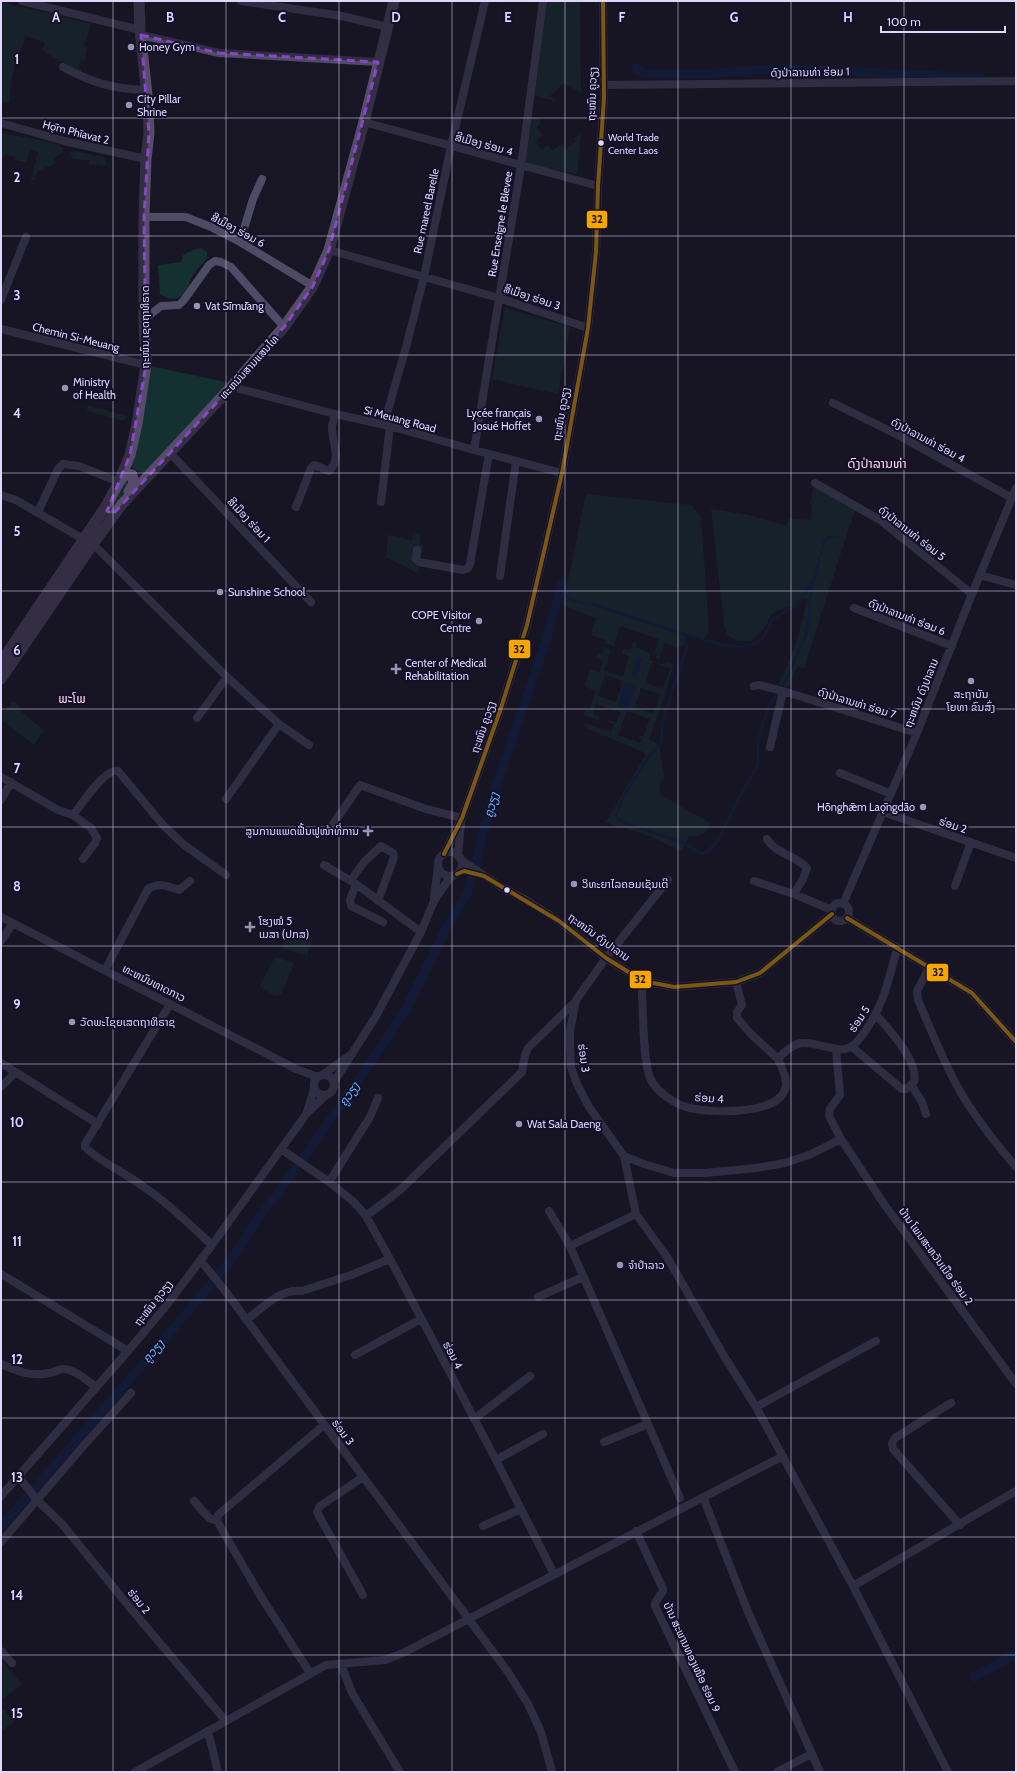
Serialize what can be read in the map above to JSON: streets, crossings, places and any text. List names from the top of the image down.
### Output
{
  "streets": {
    "main road": ["ຖະໜົນ ເຊດຖາທິຣາດ", "ທະຫນົນສາມແສນໄທ"],
    "street": [
      "ດົງປ່າລານທ່າ ຮ່ອມ 1",
      "ຖະໜົນ ຄູວຽງ",
      "Hǭm Phīavat 2",
      "ສີເມືອງ ຮ່ອມ 4",
      "Rue mareel Barelle",
      "Rue Enseigne le Blevee",
      "ສີເມືອງ ຮ່ອມ 6",
      "ສີເມືອງ ຮ່ອມ 3",
      "Chemin Si-Meuang",
      "Si Meuang Road",
      "ດົງປ່າລານທ່າ ຮ່ອມ 4",
      "ສີເມືອງ ຮ່ອມ 1",
      "ດົງປ່າລານທ່າ ຮ່ອມ 5",
      "ດົງປ່າລານທ່າ ຮ່ອມ 6",
      "ຖະຫນົນ ດົງປາລານ",
      "ດົງປ່າລານທ່າ ຮ່ອມ 7",
      "ຮ່ອມ 2",
      "ທະຫນົນທາດກາວ",
      "ຮ່ອມ 5",
      "ຮ່ອມ 3",
      "ຮ່ອມ 4",
      "ບ້ານ ໂພນສະຫວັນເນືອ ຮ່ອມ 2",
      "ບ້ານ ສະພານທອງເໜືອ ຮ່ອມ 9"
    ]
  },
  "crossings": [
    ["ດົງປ່າລານທ່າ ຮ່ອມ 1", "ຖະໜົນ ຄູວຽງ"],
    ["ຖະໜົນ ຄູວຽງ", "ສີເມືອງ ຮ່ອມ 4"],
    ["ຖະໜົນ ຄູວຽງ", "ສີເມືອງ ຮ່ອມ 3"],
    ["ຖະໜົນ ຄູວຽງ", "Si Meuang Road"],
    ["ຖະໜົນ ຄູວຽງ", "ຖະຫນົນ ດົງປາລານ"],
    ["ຖະໜົນ ຄູວຽງ", "ຮ່ອມ 2"],
    ["ຖະໜົນ ຄູວຽງ", "ຮ່ອມ 3"],
    ["ຖະໜົນ ຄູວຽງ", "ຮ່ອມ 4"],
    ["Hǭm Phīavat 2", "ຖະໜົນ ເຊດຖາທິຣາດ"],
    ["ສີເມືອງ ຮ່ອມ 4", "Rue mareel Barelle"],
    ["ສີເມືອງ ຮ່ອມ 4", "Rue Enseigne le Blevee"],
    ["ສີເມືອງ ຮ່ອມ 4", "ທະຫນົນສາມແສນໄທ"],
    ["Rue mareel Barelle", "ສີເມືອງ ຮ່ອມ 3"],
    ["Rue mareel Barelle", "Si Meuang Road"],
    ["Rue Enseigne le Blevee", "ສີເມືອງ ຮ່ອມ 3"],
    ["Rue Enseigne le Blevee", "Si Meuang Road"],
    ["ສີເມືອງ ຮ່ອມ 6", "ຖະໜົນ ເຊດຖາທິຣາດ"],
    ["ສີເມືອງ ຮ່ອມ 6", "ທະຫນົນສາມແສນໄທ"],
    ["ສີເມືອງ ຮ່ອມ 3", "ທະຫນົນສາມແສນໄທ"],
    ["ຖະໜົນ ເຊດຖາທິຣາດ", "Chemin Si-Meuang"],
    ["ຖະໜົນ ເຊດຖາທິຣາດ", "ທະຫນົນສາມແສນໄທ"],
    ["ທະຫນົນສາມແສນໄທ", "Si Meuang Road"],
    ["ທະຫນົນສາມແສນໄທ", "ສີເມືອງ ຮ່ອມ 1"],
    ["ດົງປ່າລານທ່າ ຮ່ອມ 4", "ຖະຫນົນ ດົງປາລານ"],
    ["ດົງປ່າລານທ່າ ຮ່ອມ 5", "ຖະຫນົນ ດົງປາລານ"],
    ["ດົງປ່າລານທ່າ ຮ່ອມ 6", "ຖະຫນົນ ດົງປາລານ"],
    ["ຖະຫນົນ ດົງປາລານ", "ດົງປ່າລານທ່າ ຮ່ອມ 7"],
    ["ຖະຫນົນ ດົງປາລານ", "ຮ່ອມ 2"],
    ["ຖະຫນົນ ດົງປາລານ", "ຮ່ອມ 3"],
    ["ຖະຫນົນ ດົງປາລານ", "ຮ່ອມ 4"],
    ["ຮ່ອມ 5", "ຮ່ອມ 4"],
    ["ຮ່ອມ 5", "ບ້ານ ໂພນສະຫວັນເນືອ ຮ່ອມ 2"]
  ],
  "districts": ["ດົງປ່າລານທ່າ", "ພະໂພ"],
  "water": ["ຄູວຽງ"],
  "places": {
    "other": [
      "Honey Gym",
      "City Pillar Shrine",
      "World Trade Center Laos",
      "Vat Sīmư̄ang",
      "Ministry of Health",
      "Lycée français Josué Hoffet",
      "Sunshine School",
      "COPE Visitor Centre",
      "ສະຖາບັນ ໂຍທາ ຂົນສົ່ງ",
      "Hōnghǣm Laǭngdāo",
      "ວິທະຍາໄລຄອມເຊັນເຕີ",
      "ວັດພະໄຊຍເສຕຖາທິຣາຊ",
      "Wat Sala Daeng",
      "ຈຳປຳລາວ"
    ],
    "health": ["Center of Medical Rehabilitation", "ສູນການແພດຟື້ນຟູໜ້າທີ່ການ", "ໂຮງໝໍ 5 ເມສາ (ປກສ)"]
  },
  "lines": ["transit line 32"],
  "scale_bar": "100 m",
  "grid": {
    "columns": [
      "A",
      "B",
      "C",
      "D",
      "E",
      "F",
      "G",
      "H"
    ],
    "rows": [
      "1",
      "2",
      "3",
      "4",
      "5",
      "6",
      "7",
      "8",
      "9",
      "10",
      "11",
      "12",
      "13",
      "14",
      "15"
    ]
  }
}
